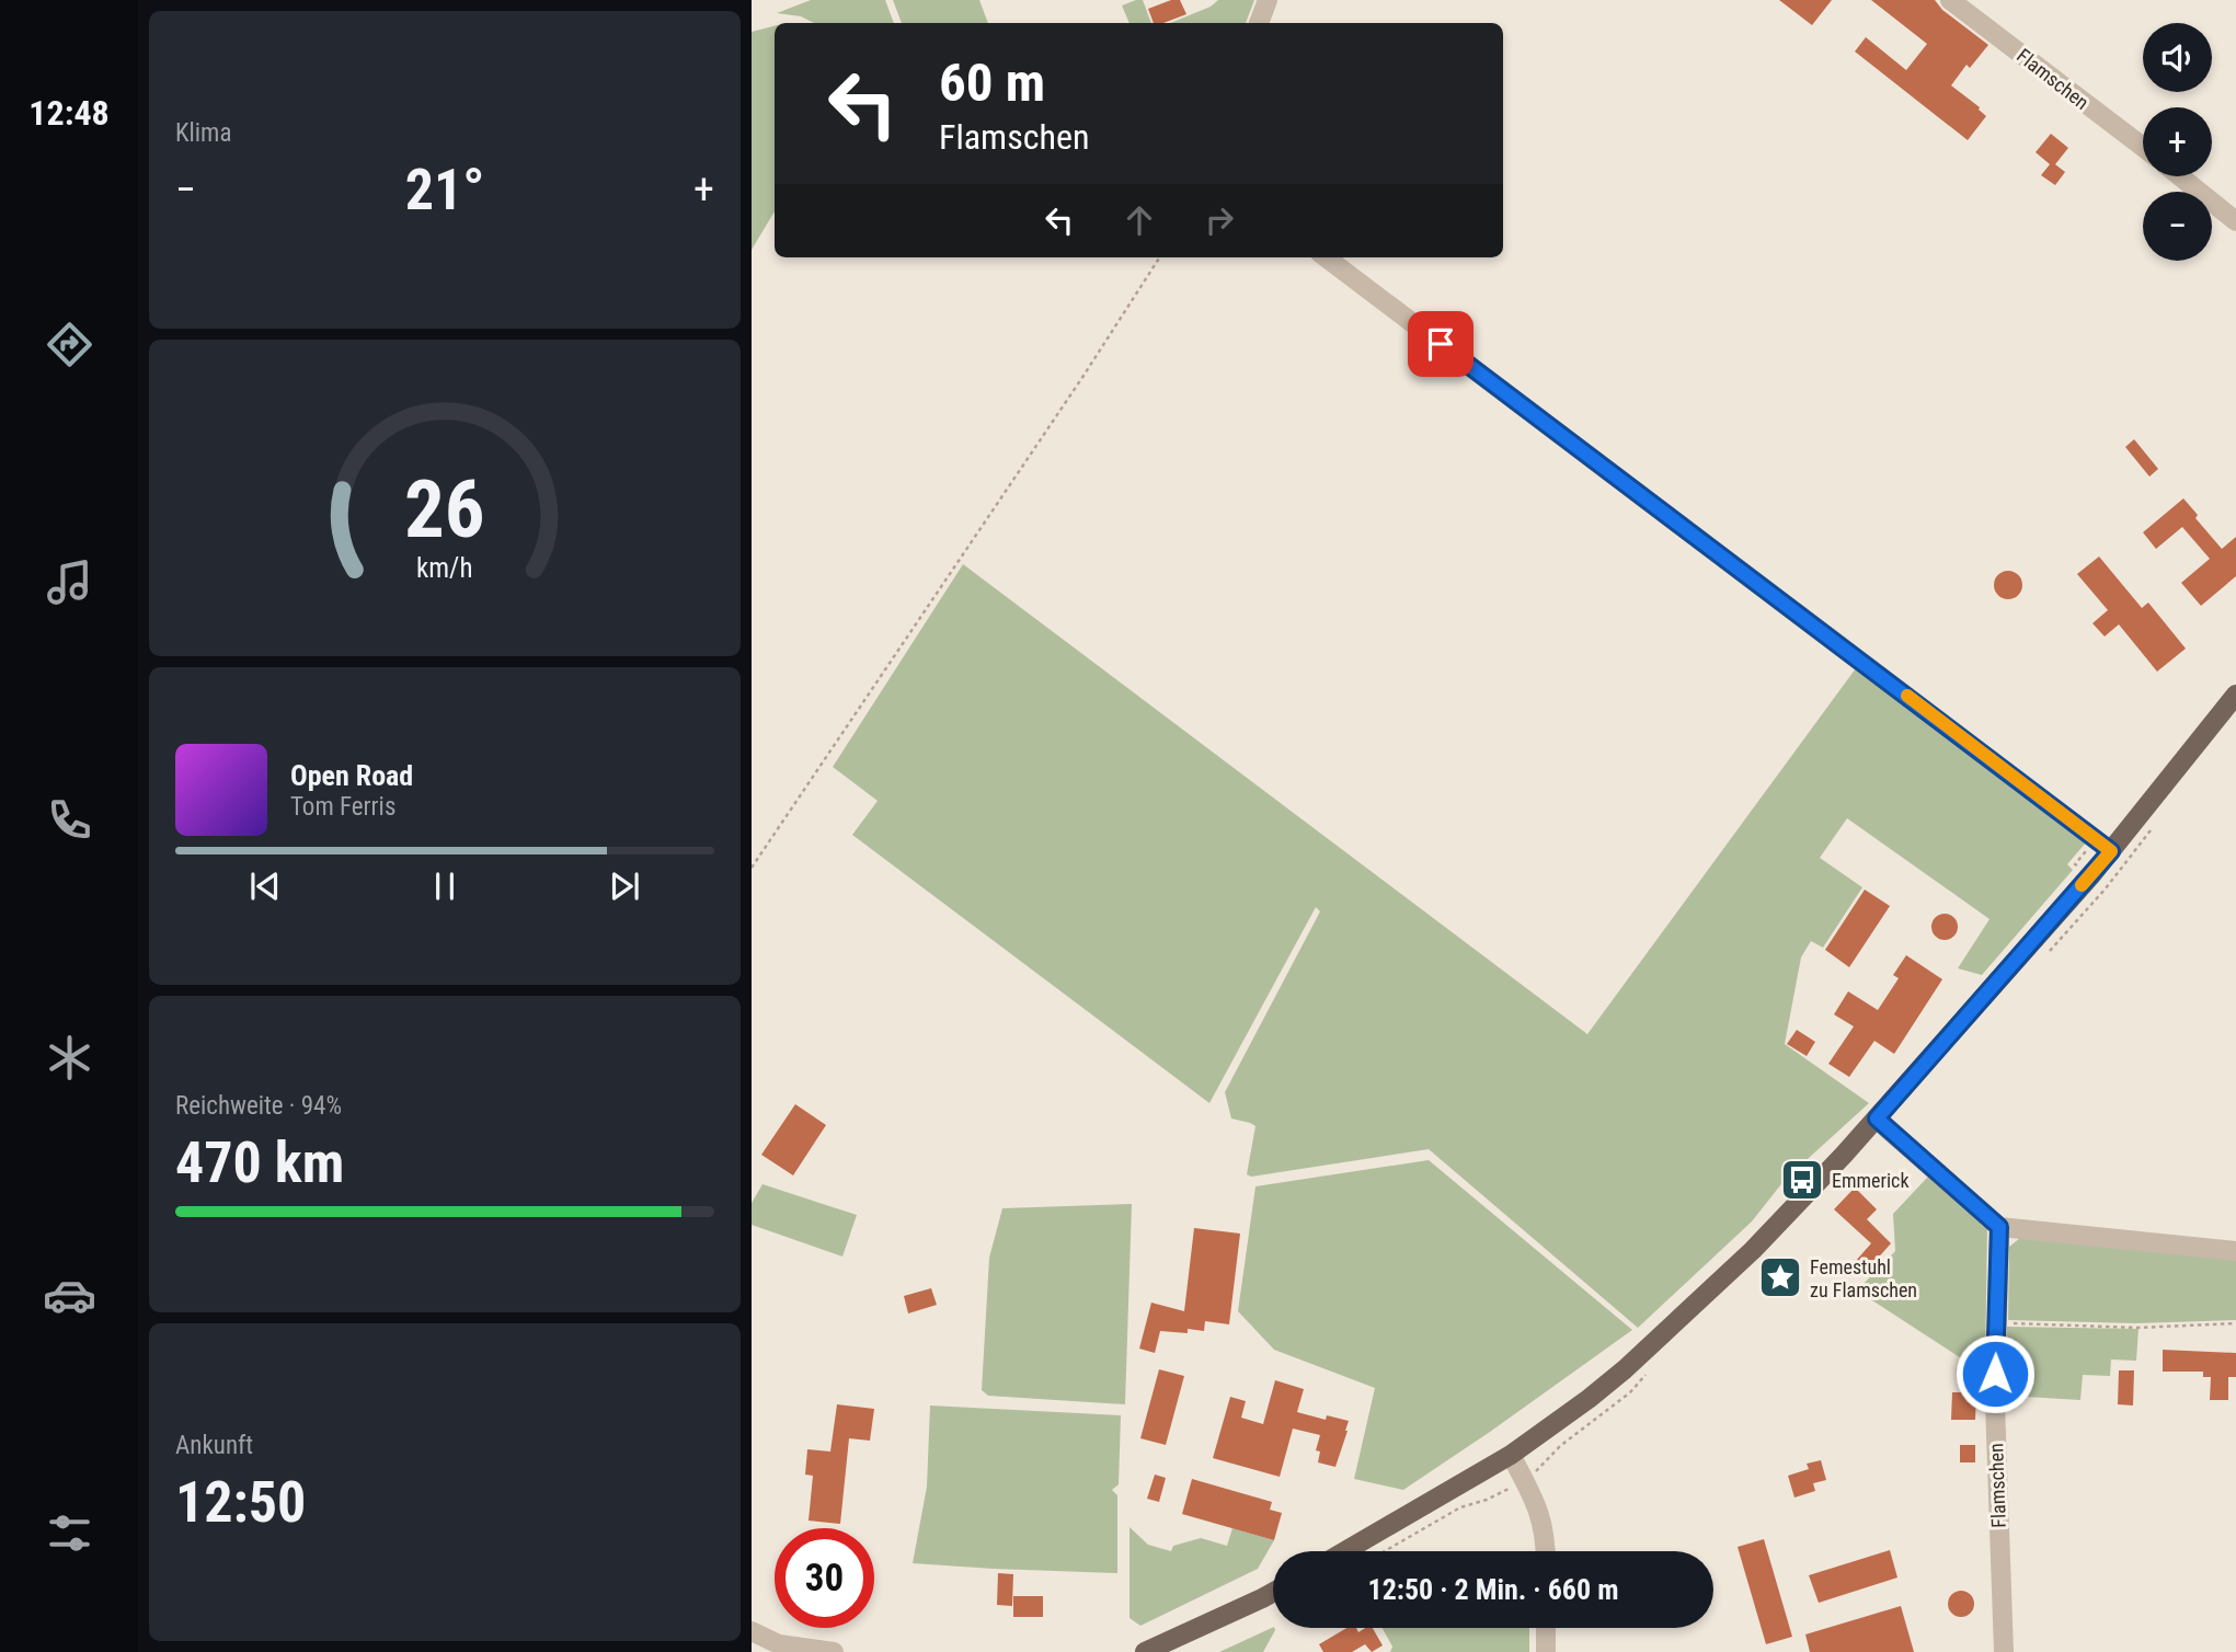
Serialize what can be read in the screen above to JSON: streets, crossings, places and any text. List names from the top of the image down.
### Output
{
  "streets": {
    "street": ["Flamschen"]
  },
  "places": {
    "bus stop": ["Emmerick"],
    "place": ["Femestuhl zu Flamschen"]
  },
  "page": {
    "tabs": "12:48",
    "tile": [
      "Klima",
      ["Reichweite · 94%", "470 km"],
      ["Ankunft", "12:50"]
    ],
    "map_buttons": ["+", "−"],
    "turn": ["60 m", "Flamschen"],
    "heat": ["−", "21°", "+"],
    "song": ["Open Road", "Tom Ferris"],
    "limit": "30",
    "trip": "12:50 · 2 Min. · 660 m",
    "gauge": ["26", "km/h"]
  }
}
